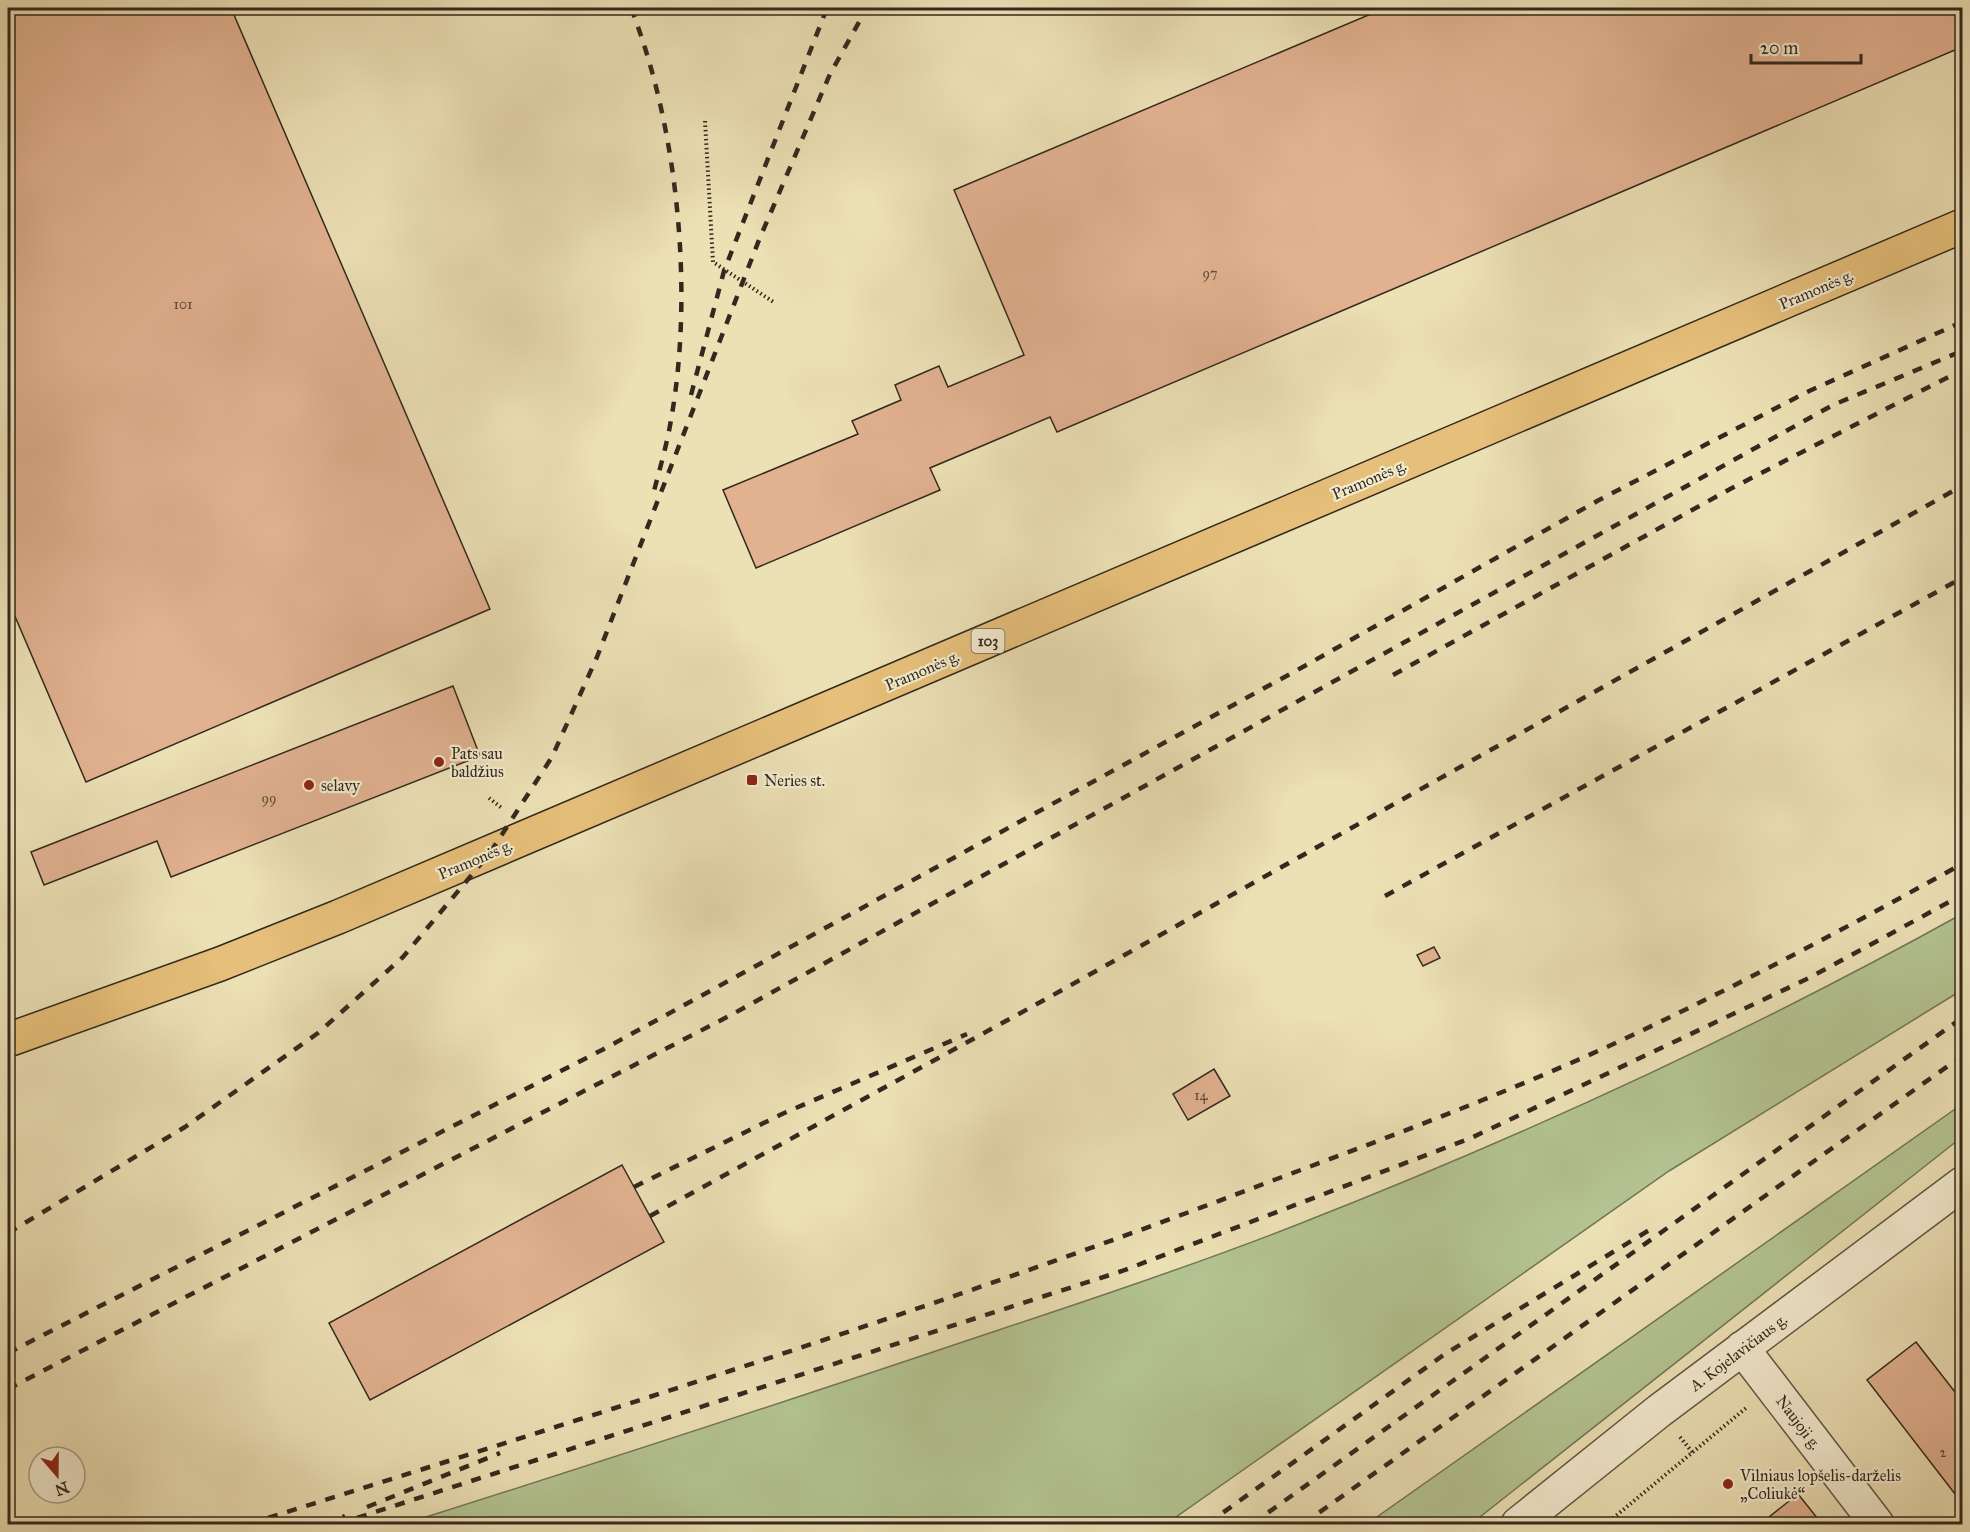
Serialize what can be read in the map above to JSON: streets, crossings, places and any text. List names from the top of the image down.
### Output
{
  "streets": {
    "main road": ["Pramonės g.", "103"],
    "street": ["A. Kojelavičiaus g.", "Naujoji g."]
  },
  "crossings": [
    ["A. Kojelavičiaus g.", "Naujoji g."]
  ],
  "places": {
    "other": ["Pats sau baldžius", "selavy", "Vilniaus lopšelis-darželis „Coliukė“"],
    "transit": ["Neries st."]
  },
  "house_numbers": [
    "97",
    "101",
    "99",
    "14",
    "2"
  ],
  "scale_bar": "20 m",
  "north": "bottom"
}
